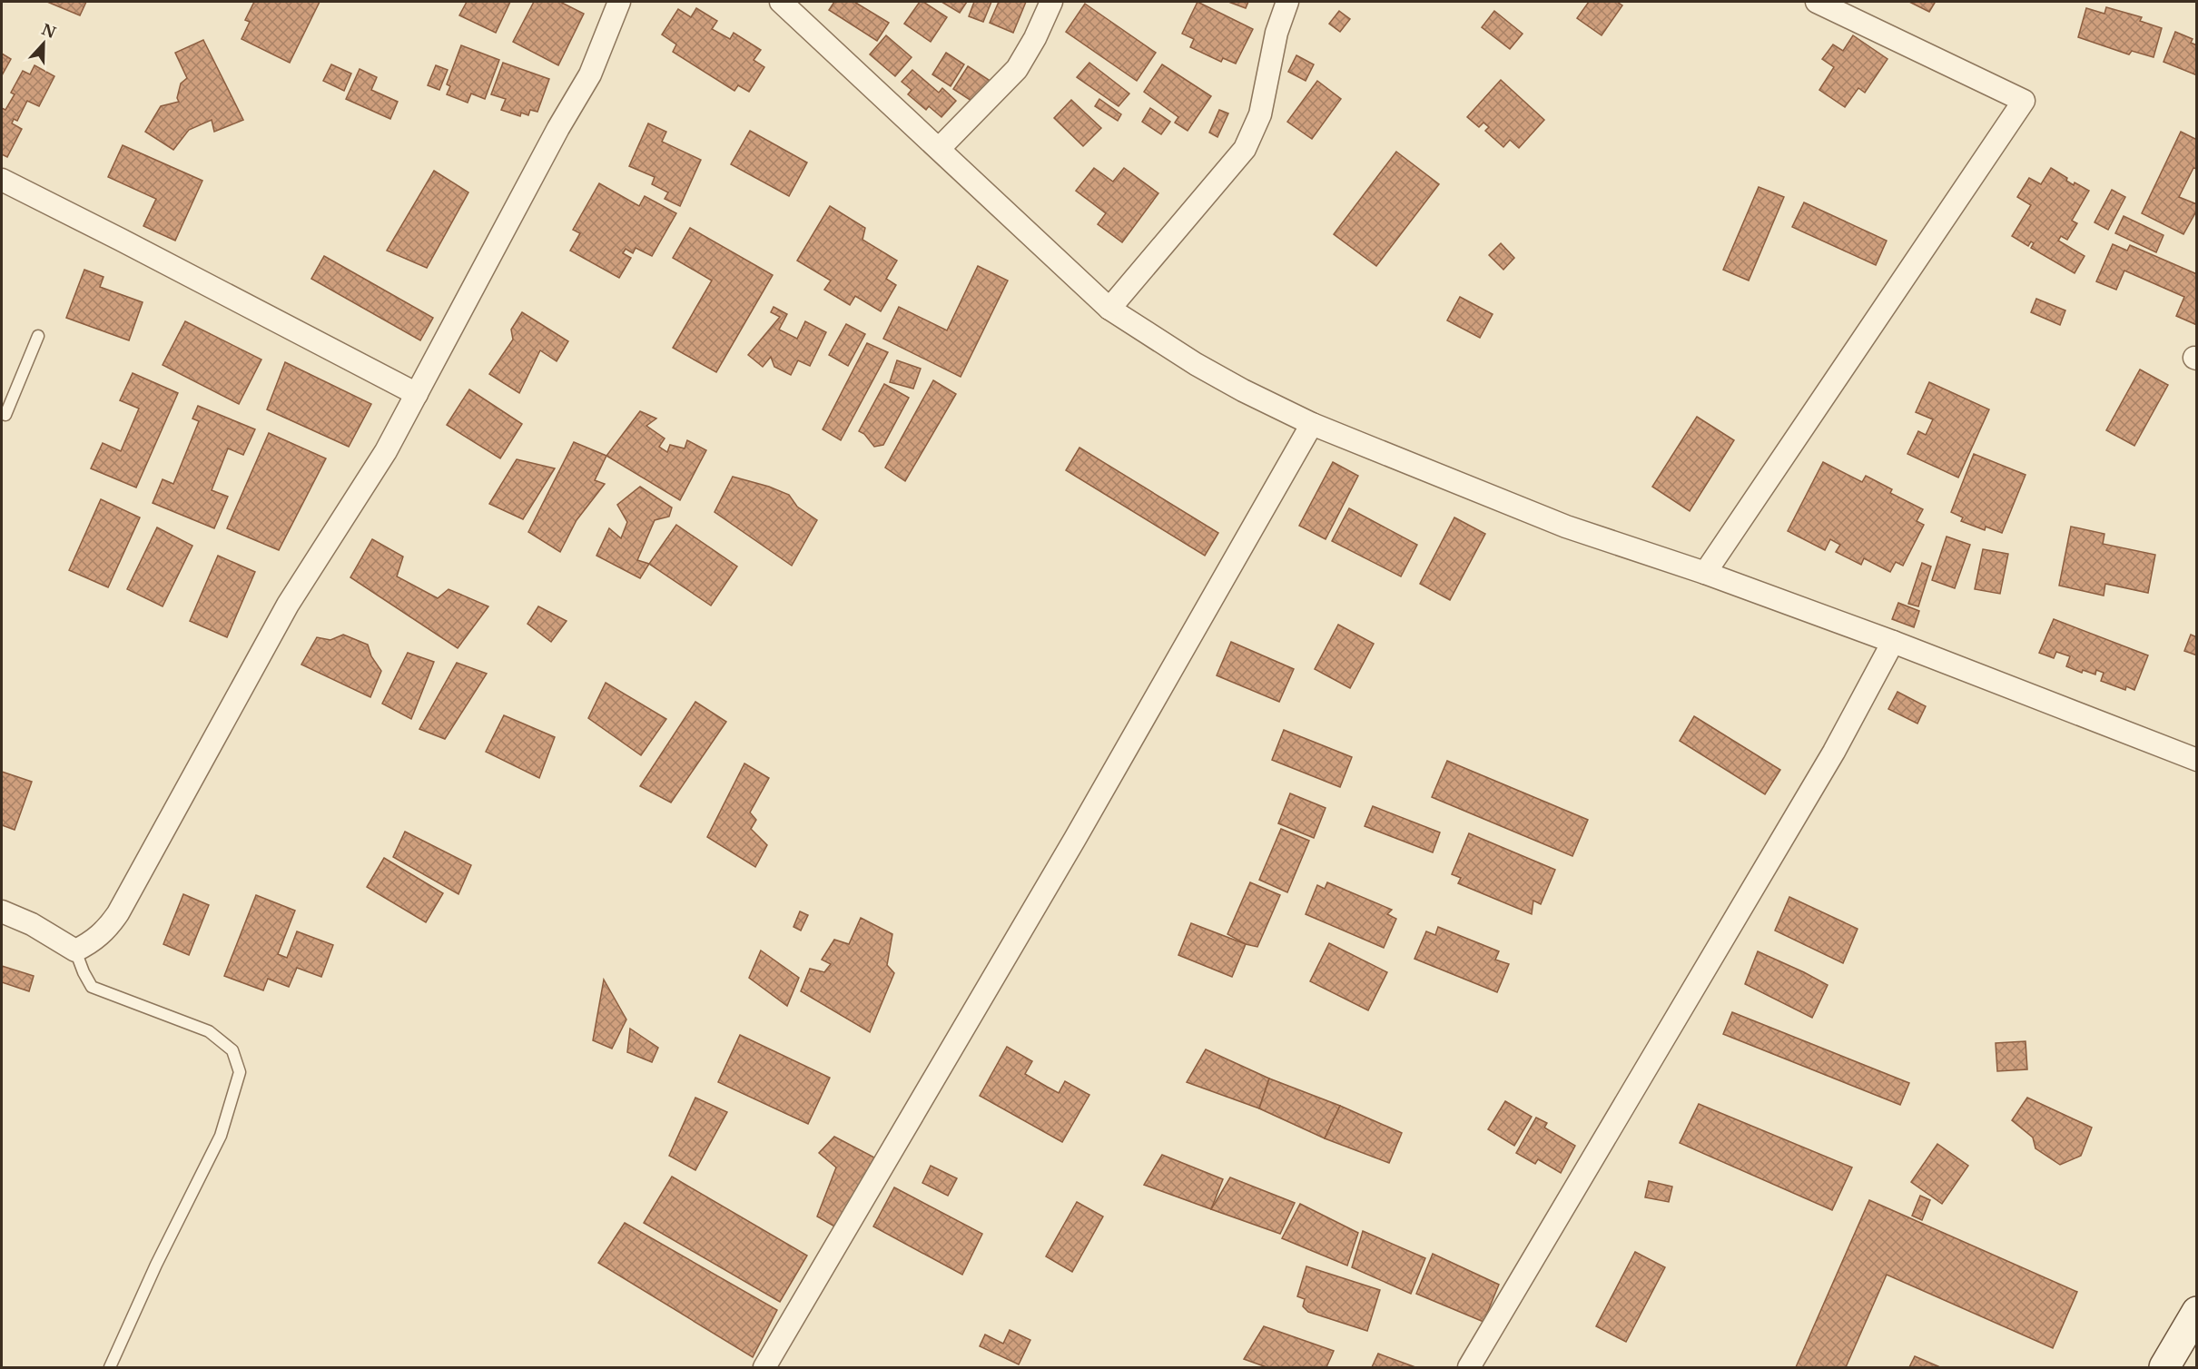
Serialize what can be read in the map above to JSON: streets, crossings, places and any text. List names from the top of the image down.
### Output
{
  "north": "top"
}
